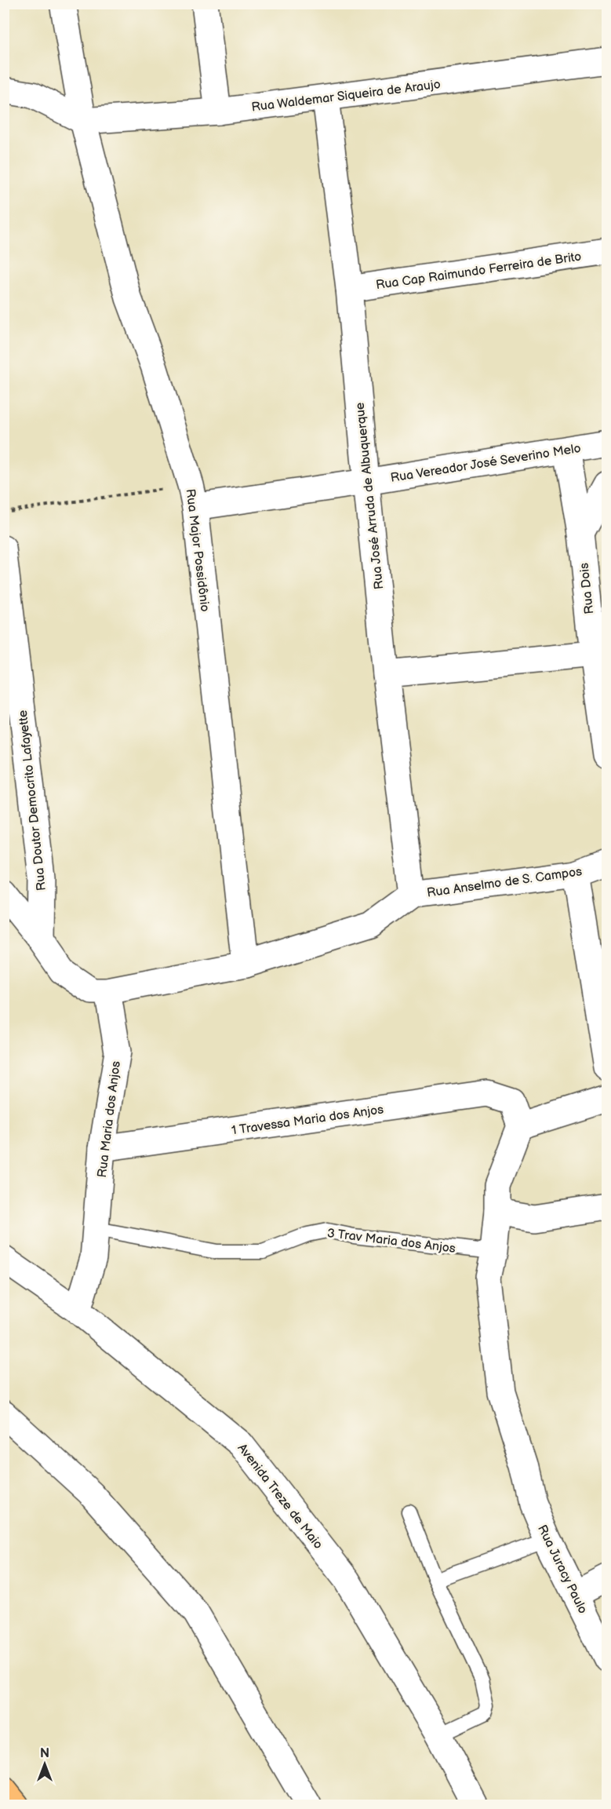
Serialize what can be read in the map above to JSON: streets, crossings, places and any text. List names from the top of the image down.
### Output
{
  "streets": {
    "street": [
      "Rua Waldemar Siqueira de Araujo",
      "Rua Cap Raimundo Ferreira de Brito",
      "Rua Vereador José Severino Melo",
      "Rua José Arruda de Albuquerque",
      "Rua Major Possidônio",
      "Rua Dois",
      "Rua Doutor Democrito Lafayette",
      "Rua Anselmo de S. Campos",
      "Rua Maria dos Anjos",
      "1 Travessa Maria dos Anjos",
      "Avenida Treze de Maio",
      "Rua Juracy Paulo"
    ],
    "lane": ["3 Trav Maria dos Anjos"]
  },
  "crossings": [
    ["Rua Waldemar Siqueira de Araujo", "Rua José Arruda de Albuquerque"],
    ["Rua Waldemar Siqueira de Araujo", "Rua Major Possidônio"],
    ["Rua Cap Raimundo Ferreira de Brito", "Rua José Arruda de Albuquerque"],
    ["Rua Vereador José Severino Melo", "Rua José Arruda de Albuquerque"],
    ["Rua Vereador José Severino Melo", "Rua Major Possidônio"],
    ["Rua Vereador José Severino Melo", "Rua Dois"],
    ["Rua José Arruda de Albuquerque", "Rua Anselmo de S. Campos"],
    ["Rua Major Possidônio", "Rua Anselmo de S. Campos"],
    ["Rua Anselmo de S. Campos", "Rua Maria dos Anjos"],
    ["Rua Maria dos Anjos", "1 Travessa Maria dos Anjos"],
    ["Rua Maria dos Anjos", "3 Trav Maria dos Anjos"],
    ["Rua Maria dos Anjos", "Avenida Treze de Maio"],
    ["1 Travessa Maria dos Anjos", "Rua Juracy Paulo"],
    ["3 Trav Maria dos Anjos", "Rua Juracy Paulo"]
  ],
  "north": "top"
}
